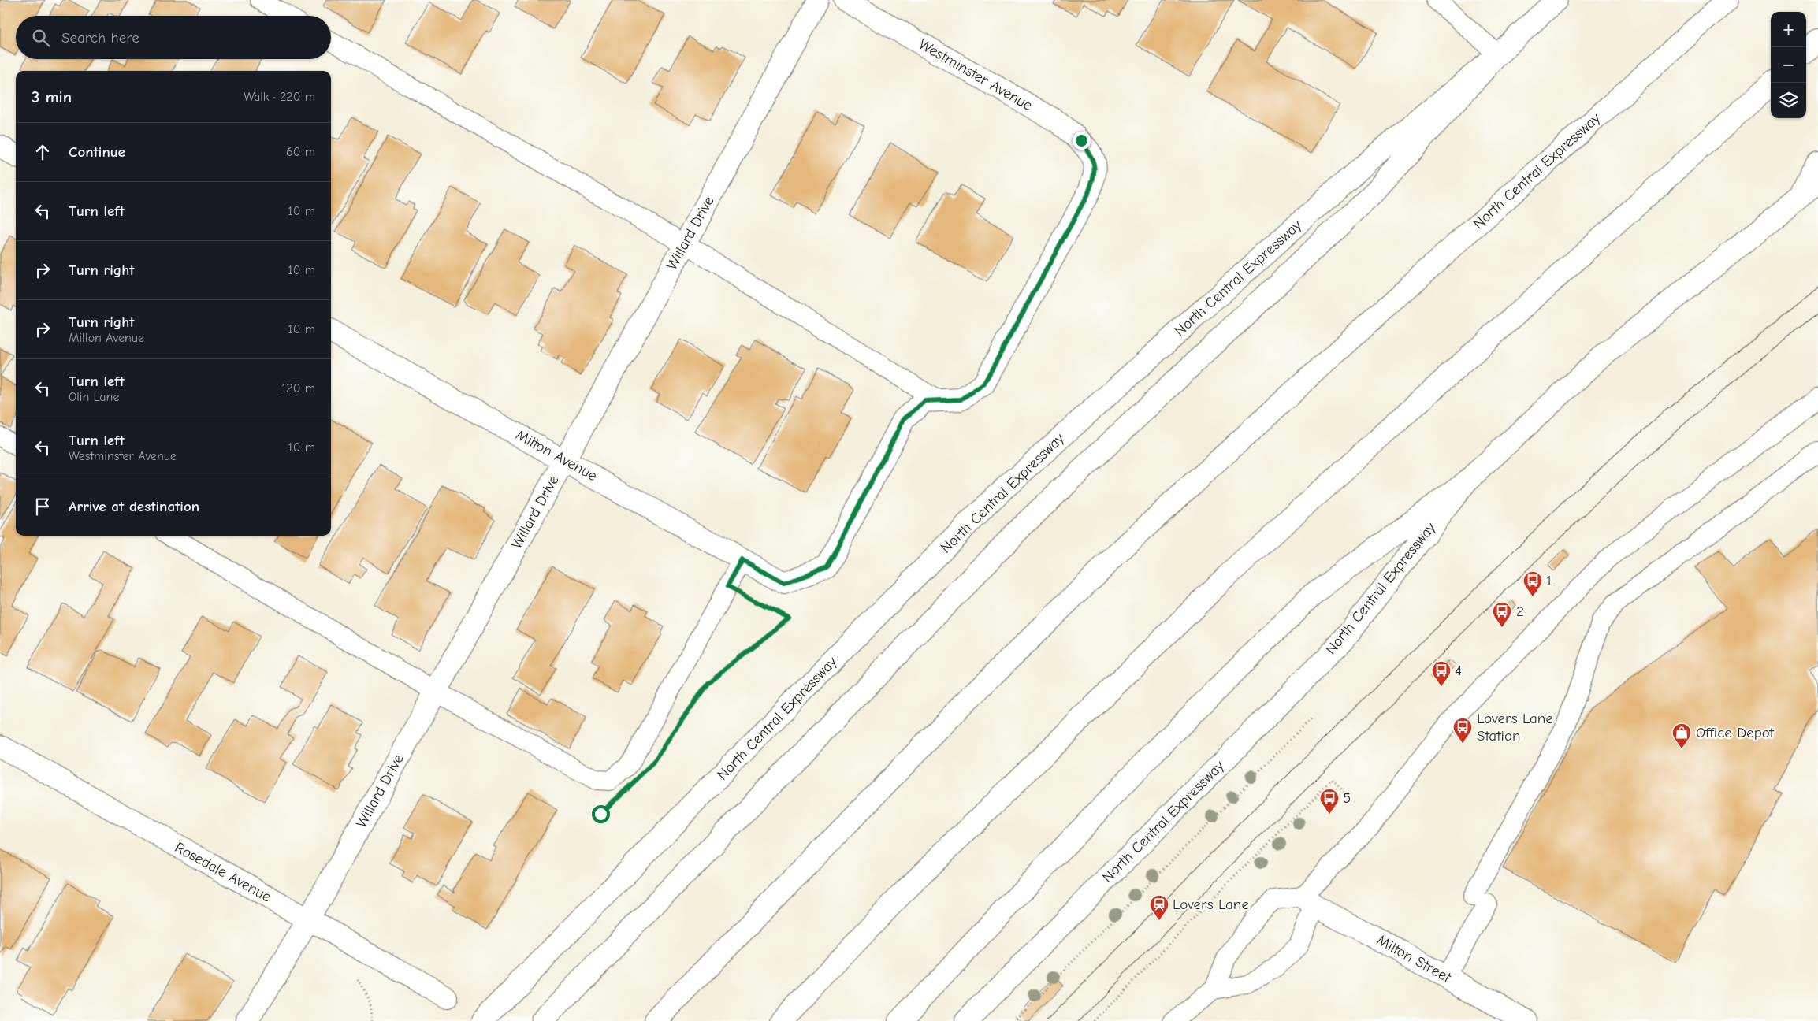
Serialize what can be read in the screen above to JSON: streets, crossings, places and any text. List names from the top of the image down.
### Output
{
  "streets": {
    "main road": [
      "Westminster Avenue",
      "North Central Expressway",
      "Willard Drive",
      "Milton Avenue",
      "Rosedale Avenue",
      "Milton Street"
    ]
  },
  "crossings": [
    ["Westminster Avenue", "Milton Avenue"],
    ["Willard Drive", "Milton Avenue"],
    ["Willard Drive", "Rosedale Avenue"]
  ],
  "places": {
    "bus stop": [
      "1",
      "2",
      "4",
      "Lovers Lane Station",
      "5"
    ],
    "shop": ["Office Depot"],
    "station": ["Lovers Lane"]
  },
  "page": {
    "map_buttons": ["+", "−"],
    "search": "Search here",
    "heading": ["3 min", "Walk · 220 m"],
    "list": [
      ["Continue", "60 m"],
      ["Turn left", "10 m"],
      ["Turn right", "10 m"],
      ["Turn right", "Milton Avenue", "10 m"],
      ["Turn left", "Olin Lane", "120 m"],
      ["Turn left", "Westminster Avenue", "10 m"],
      "Arrive at destination"
    ]
  }
}
